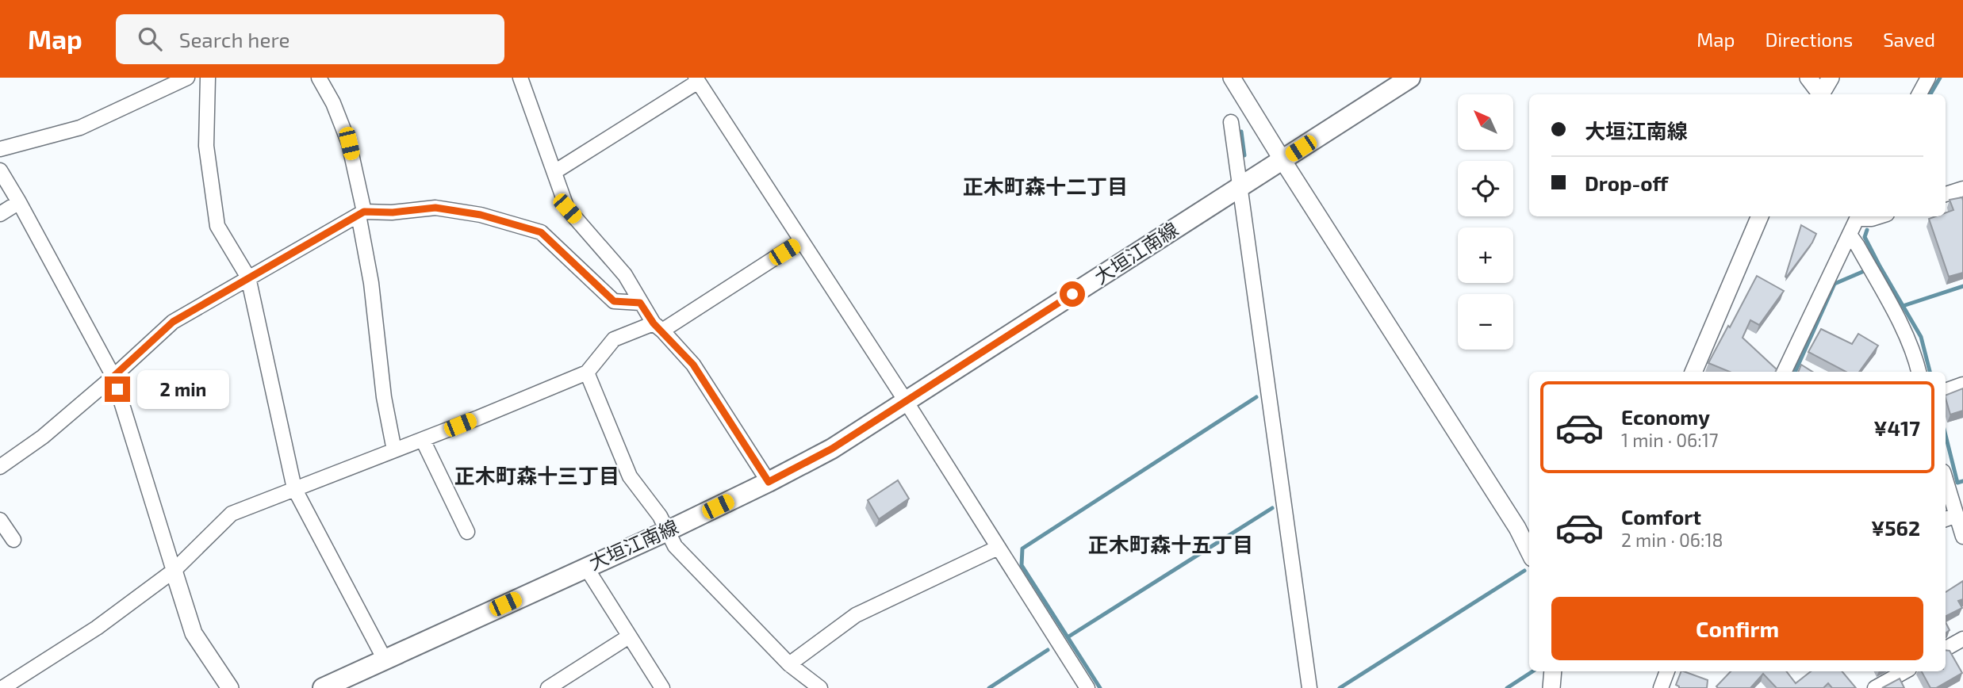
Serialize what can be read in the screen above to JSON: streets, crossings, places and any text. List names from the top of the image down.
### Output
{
  "streets": {
    "main road": ["大垣江南線"]
  },
  "districts": ["正木町森十二丁目", "正木町森十三丁目", "正木町森十五丁目"],
  "north": "top left",
  "page": {
    "header": "Map",
    "search": "Search here",
    "nav": ["Map", "Directions", "Saved"],
    "map_buttons": ["+", "−"],
    "banner": ["大垣江南線", "Drop-off"],
    "bubble": "2 min",
    "list": [
      {
        "name": "Economy",
        "note": "1 min · 06:17",
        "value": "¥417"
      },
      {
        "name": "Comfort",
        "note": "2 min · 06:18",
        "value": "¥562"
      }
    ],
    "buttons": "Confirm"
  }
}
